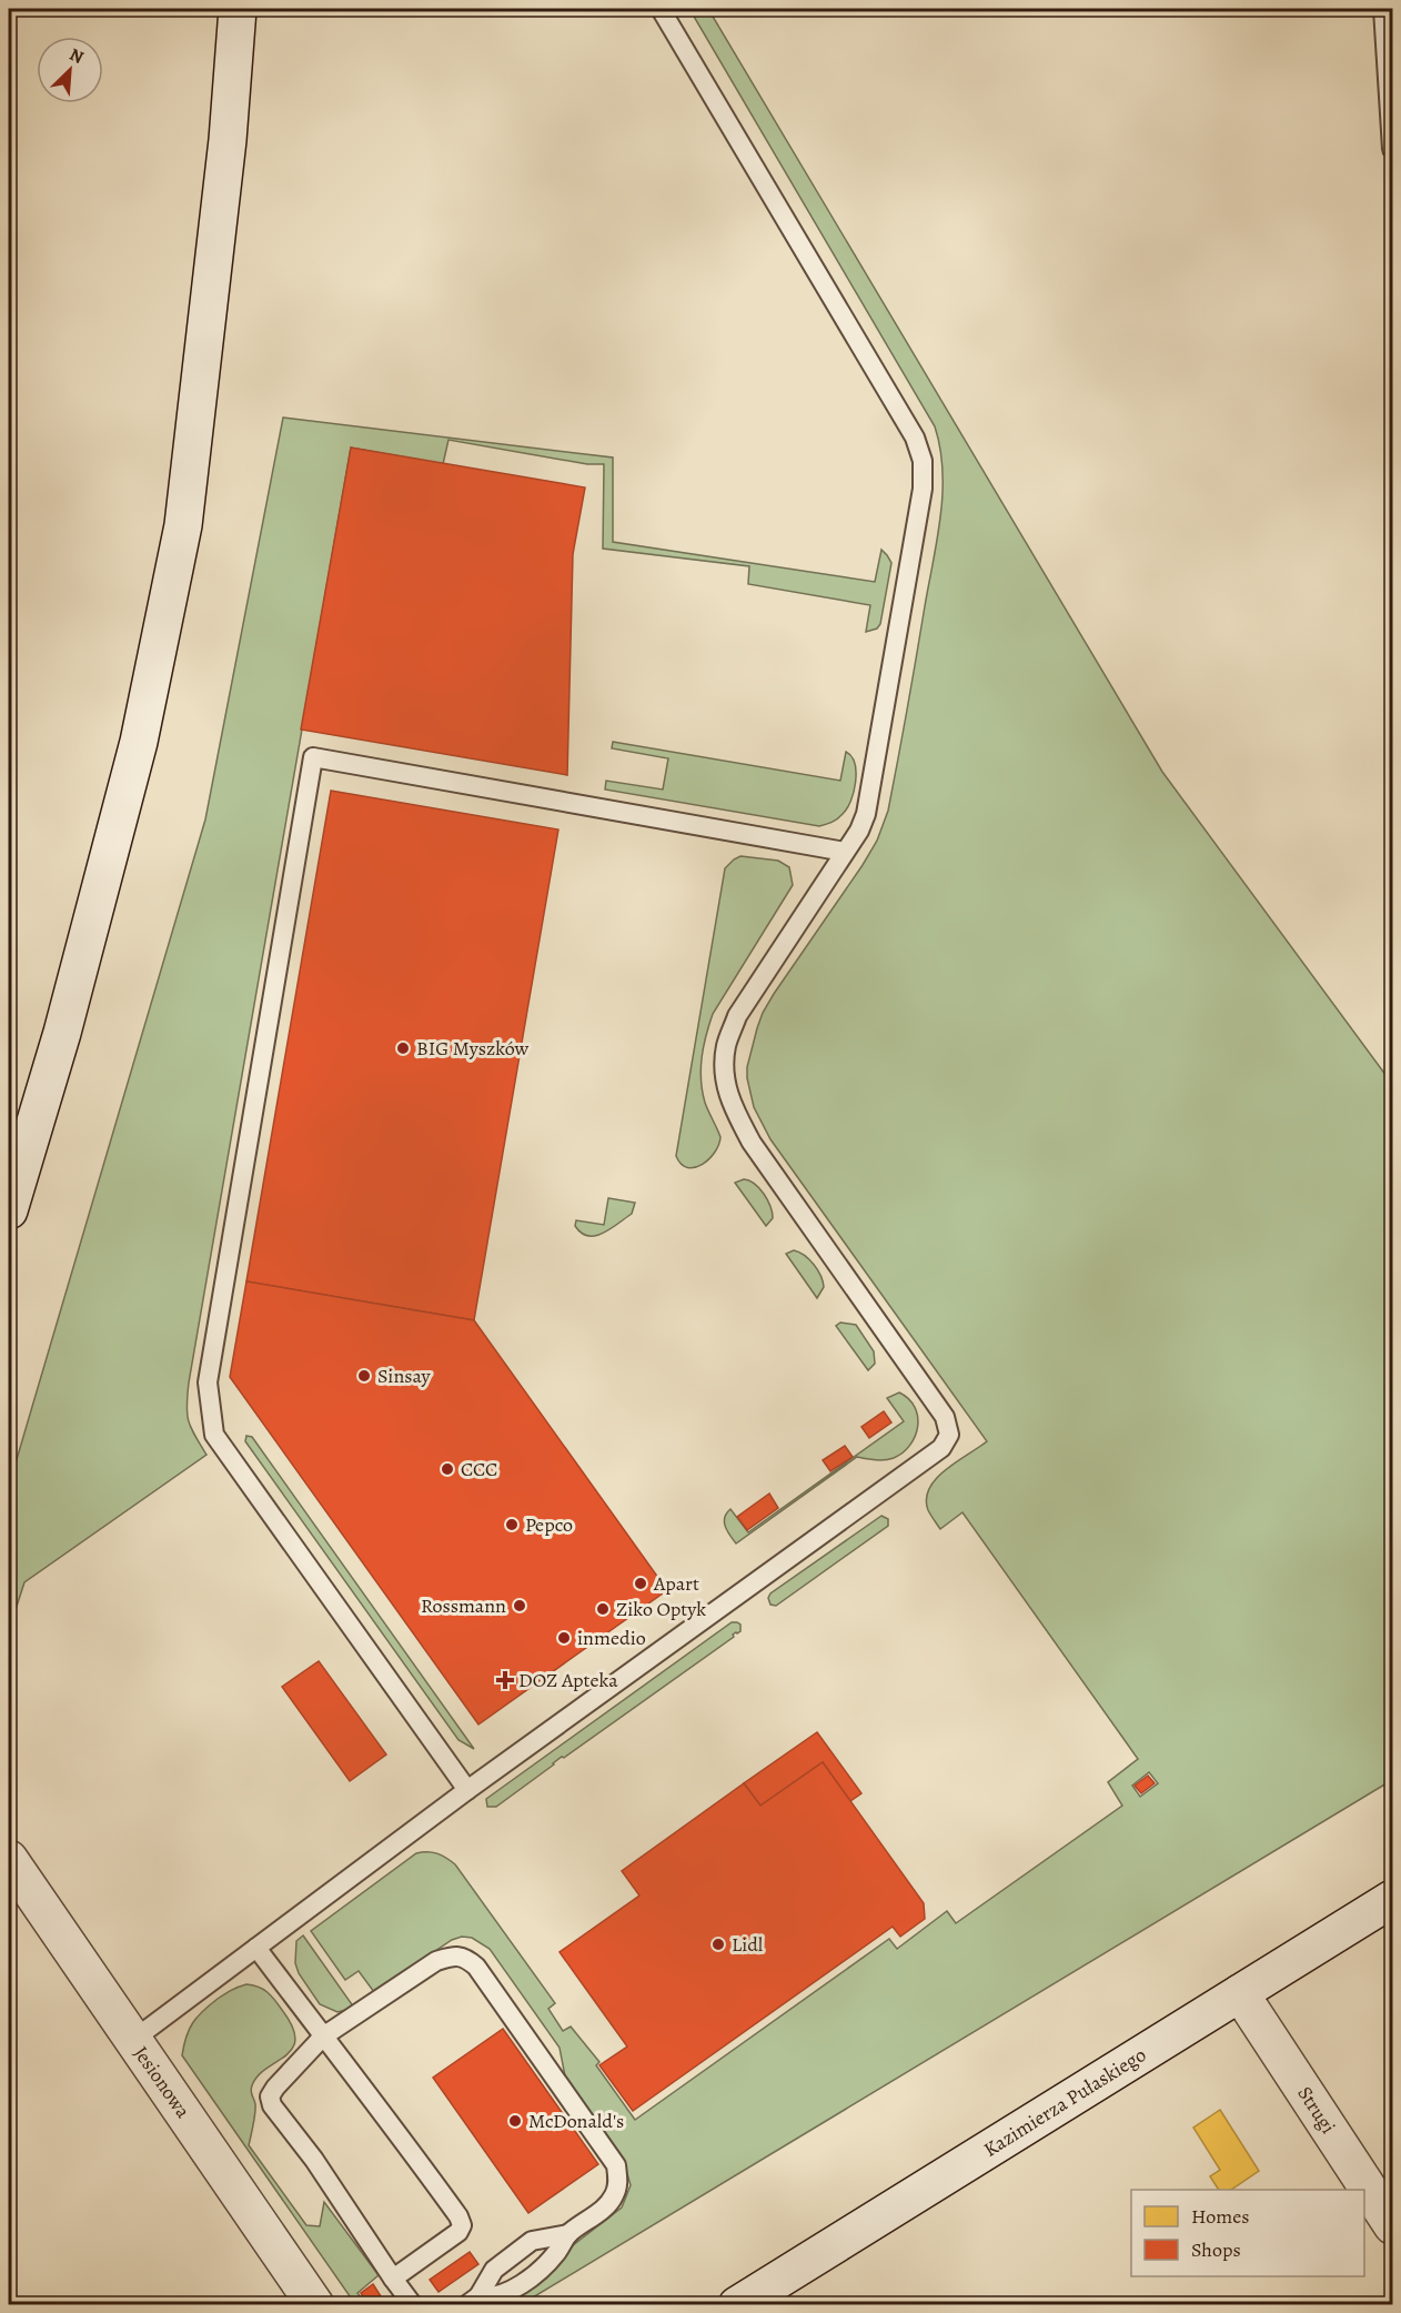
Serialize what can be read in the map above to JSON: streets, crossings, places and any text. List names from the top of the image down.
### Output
{
  "streets": {
    "main road": ["Jesionowa", "Kazimierza Pułaskiego", "Strugi"]
  },
  "crossings": [
    ["Kazimierza Pułaskiego", "Strugi"]
  ],
  "places": {
    "other": [
      "BIG Myszków",
      "Sinsay",
      "CCC",
      "Pepco",
      "Apart",
      "Rossmann",
      "Ziko Optyk",
      "inmedio",
      "Lidl",
      "McDonald's"
    ],
    "health": ["DOZ Apteka"]
  },
  "legend": ["Homes", "Shops"],
  "north": "top right"
}
